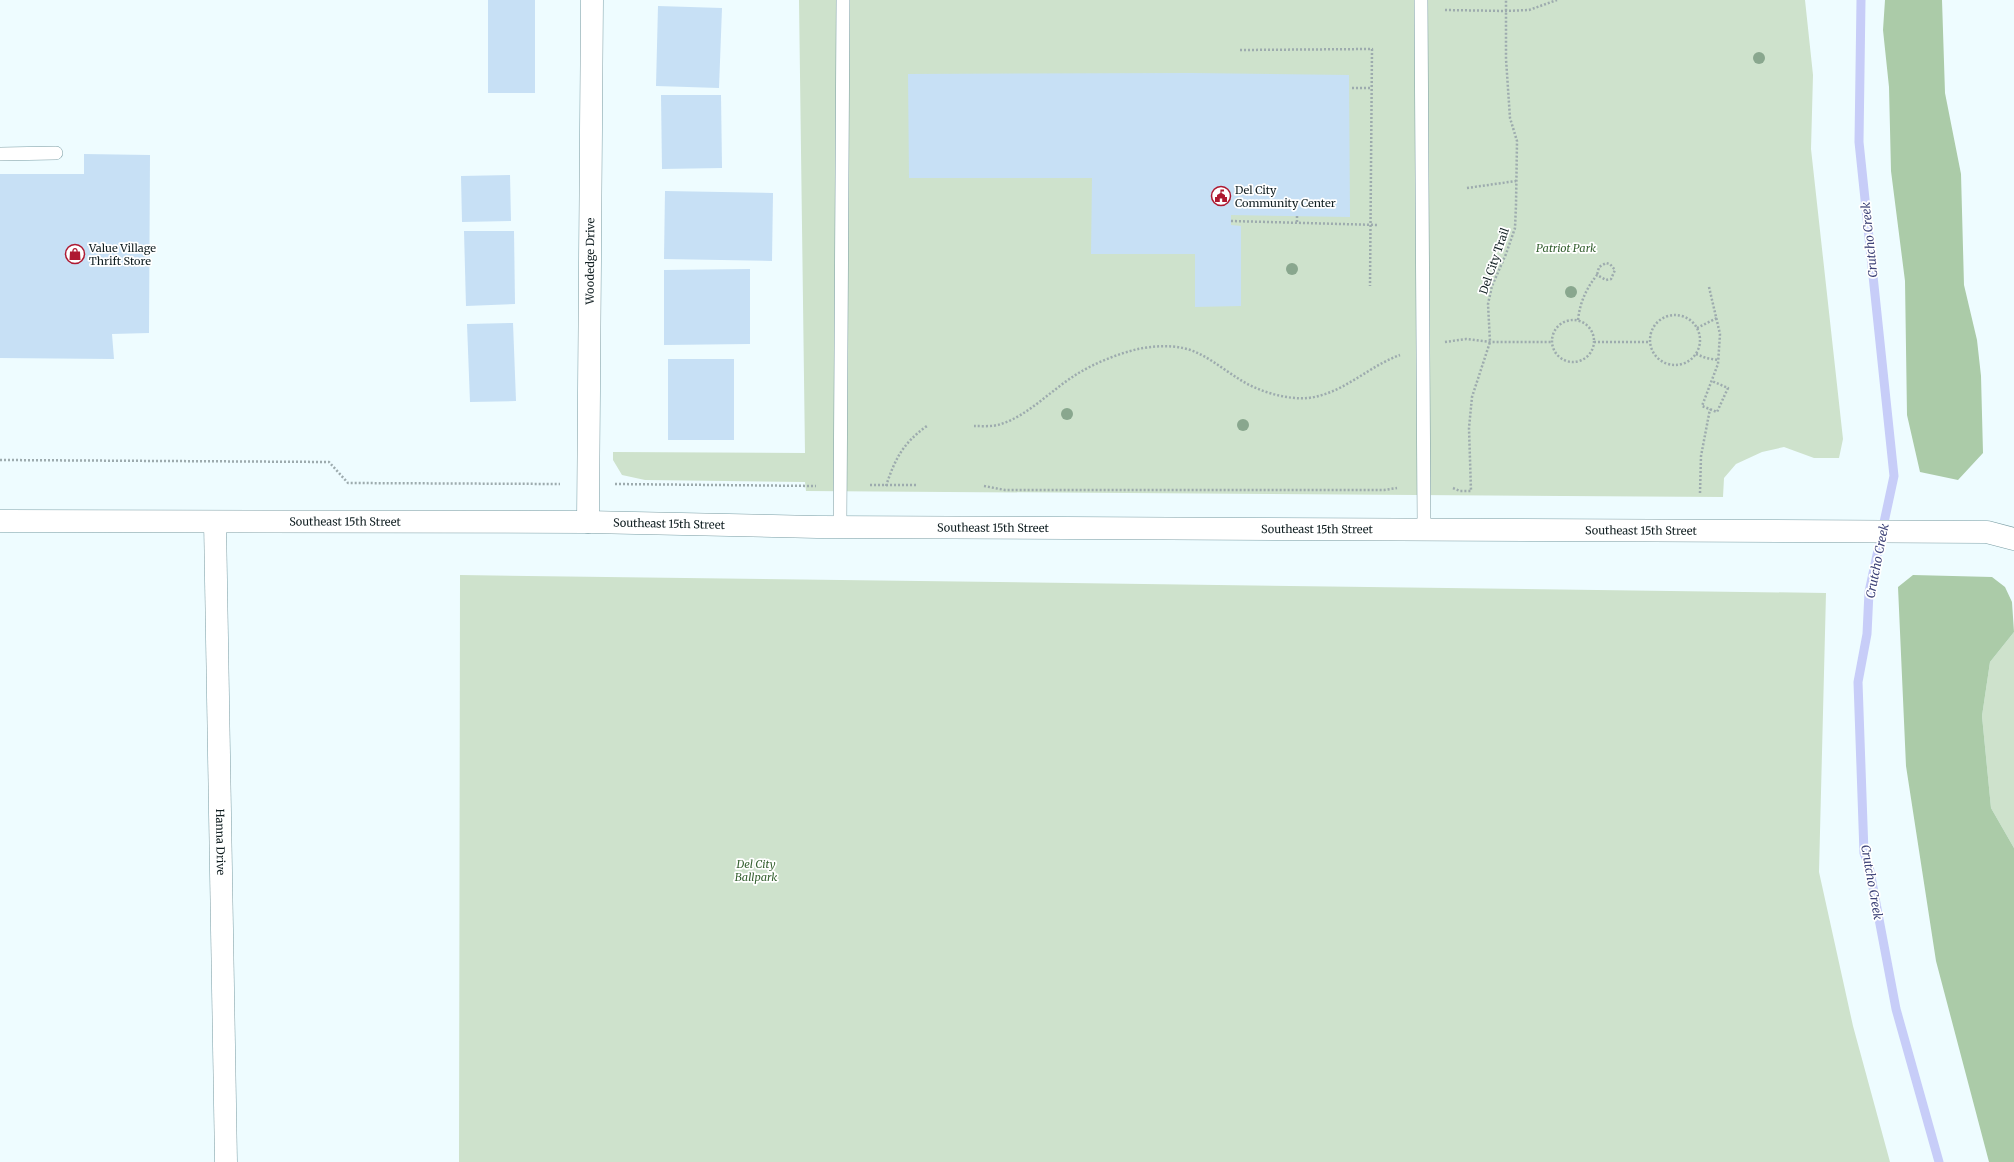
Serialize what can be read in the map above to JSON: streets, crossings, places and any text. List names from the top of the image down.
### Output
{
  "streets": {
    "main road": ["Woodedge Drive", "Southeast 15th Street", "Hanna Drive"],
    "path": ["Del City Trail"]
  },
  "crossings": [
    ["Woodedge Drive", "Southeast 15th Street"],
    ["Southeast 15th Street", "Hanna Drive"]
  ],
  "water": ["Crutcho Creek"],
  "parks": ["Patriot Park", "Del City Ballpark"],
  "places": {
    "public building": ["Del City Community Center"],
    "shop": ["Value Village Thrift Store"]
  }
}
